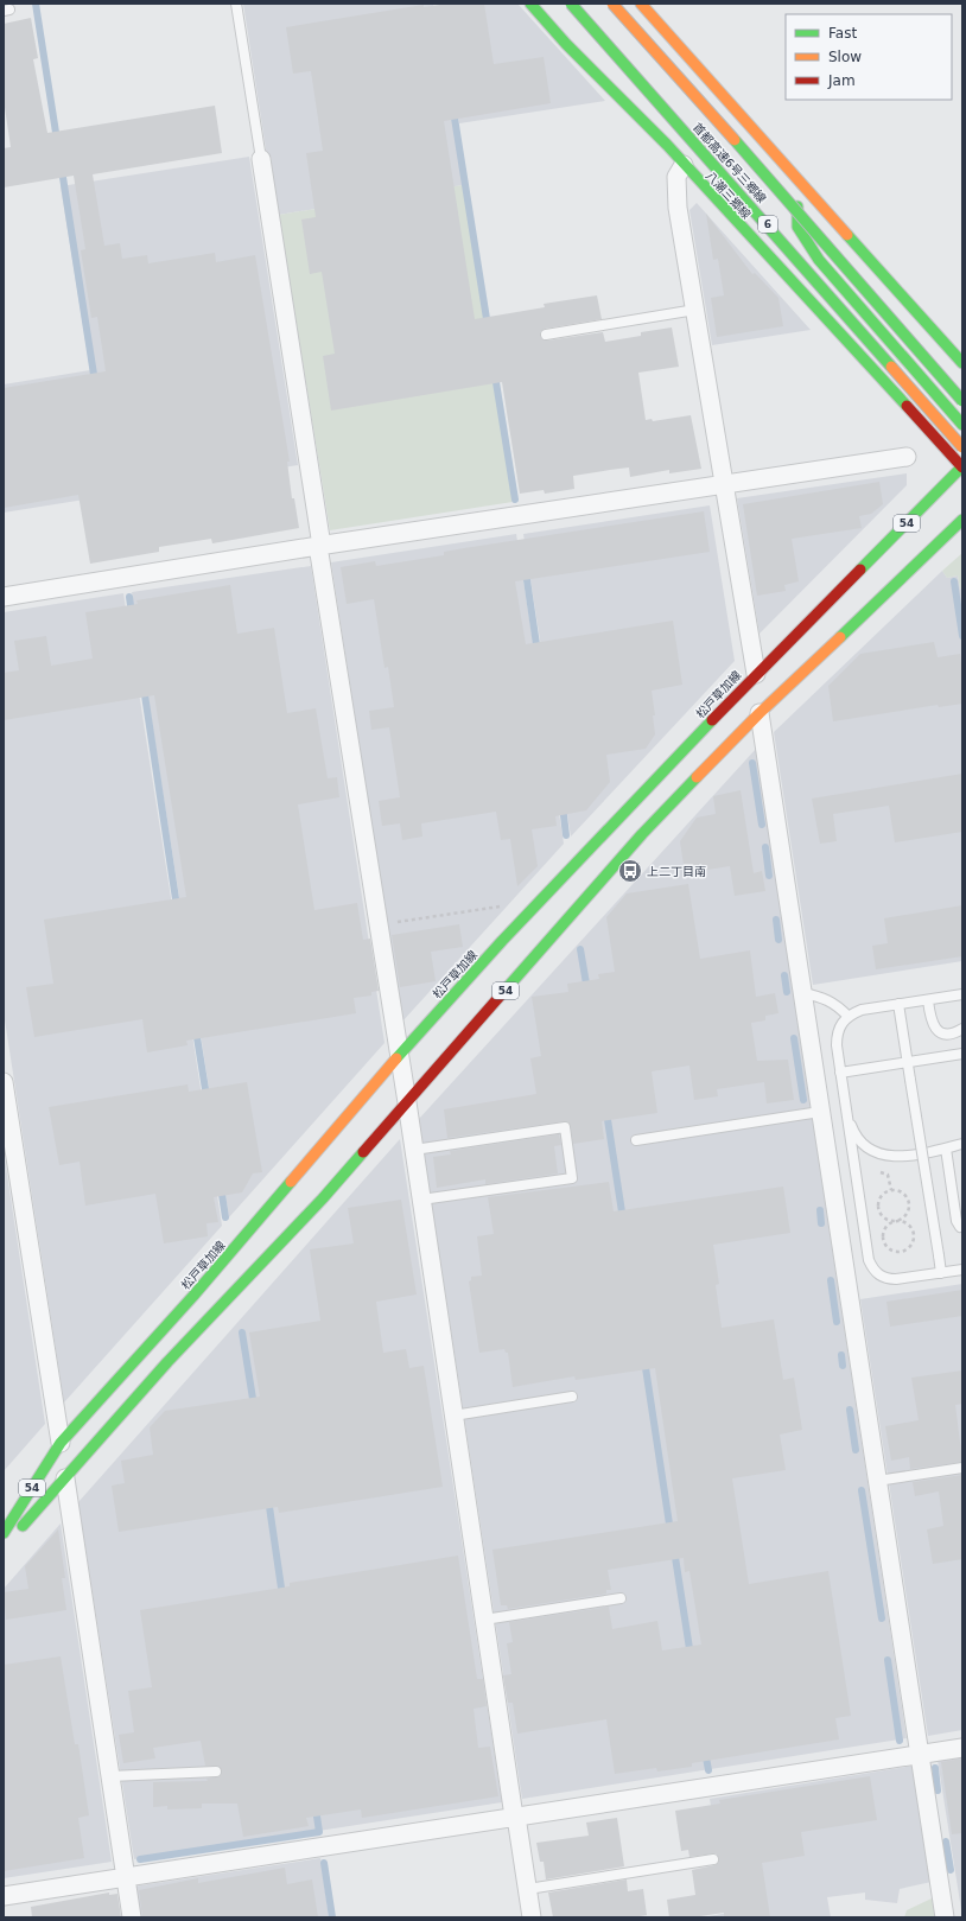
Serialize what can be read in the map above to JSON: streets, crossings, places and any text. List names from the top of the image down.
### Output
{
  "streets": {
    "main road": [
      "首都高速6号三郷線",
      "八潮三郷線",
      "6",
      "54",
      "松戸草加線"
    ]
  },
  "crossings": [
    ["八潮三郷線", "松戸草加線"]
  ],
  "places": {
    "bus stop": ["上二丁目南"]
  },
  "legend": ["Fast", "Slow", "Jam"]
}
